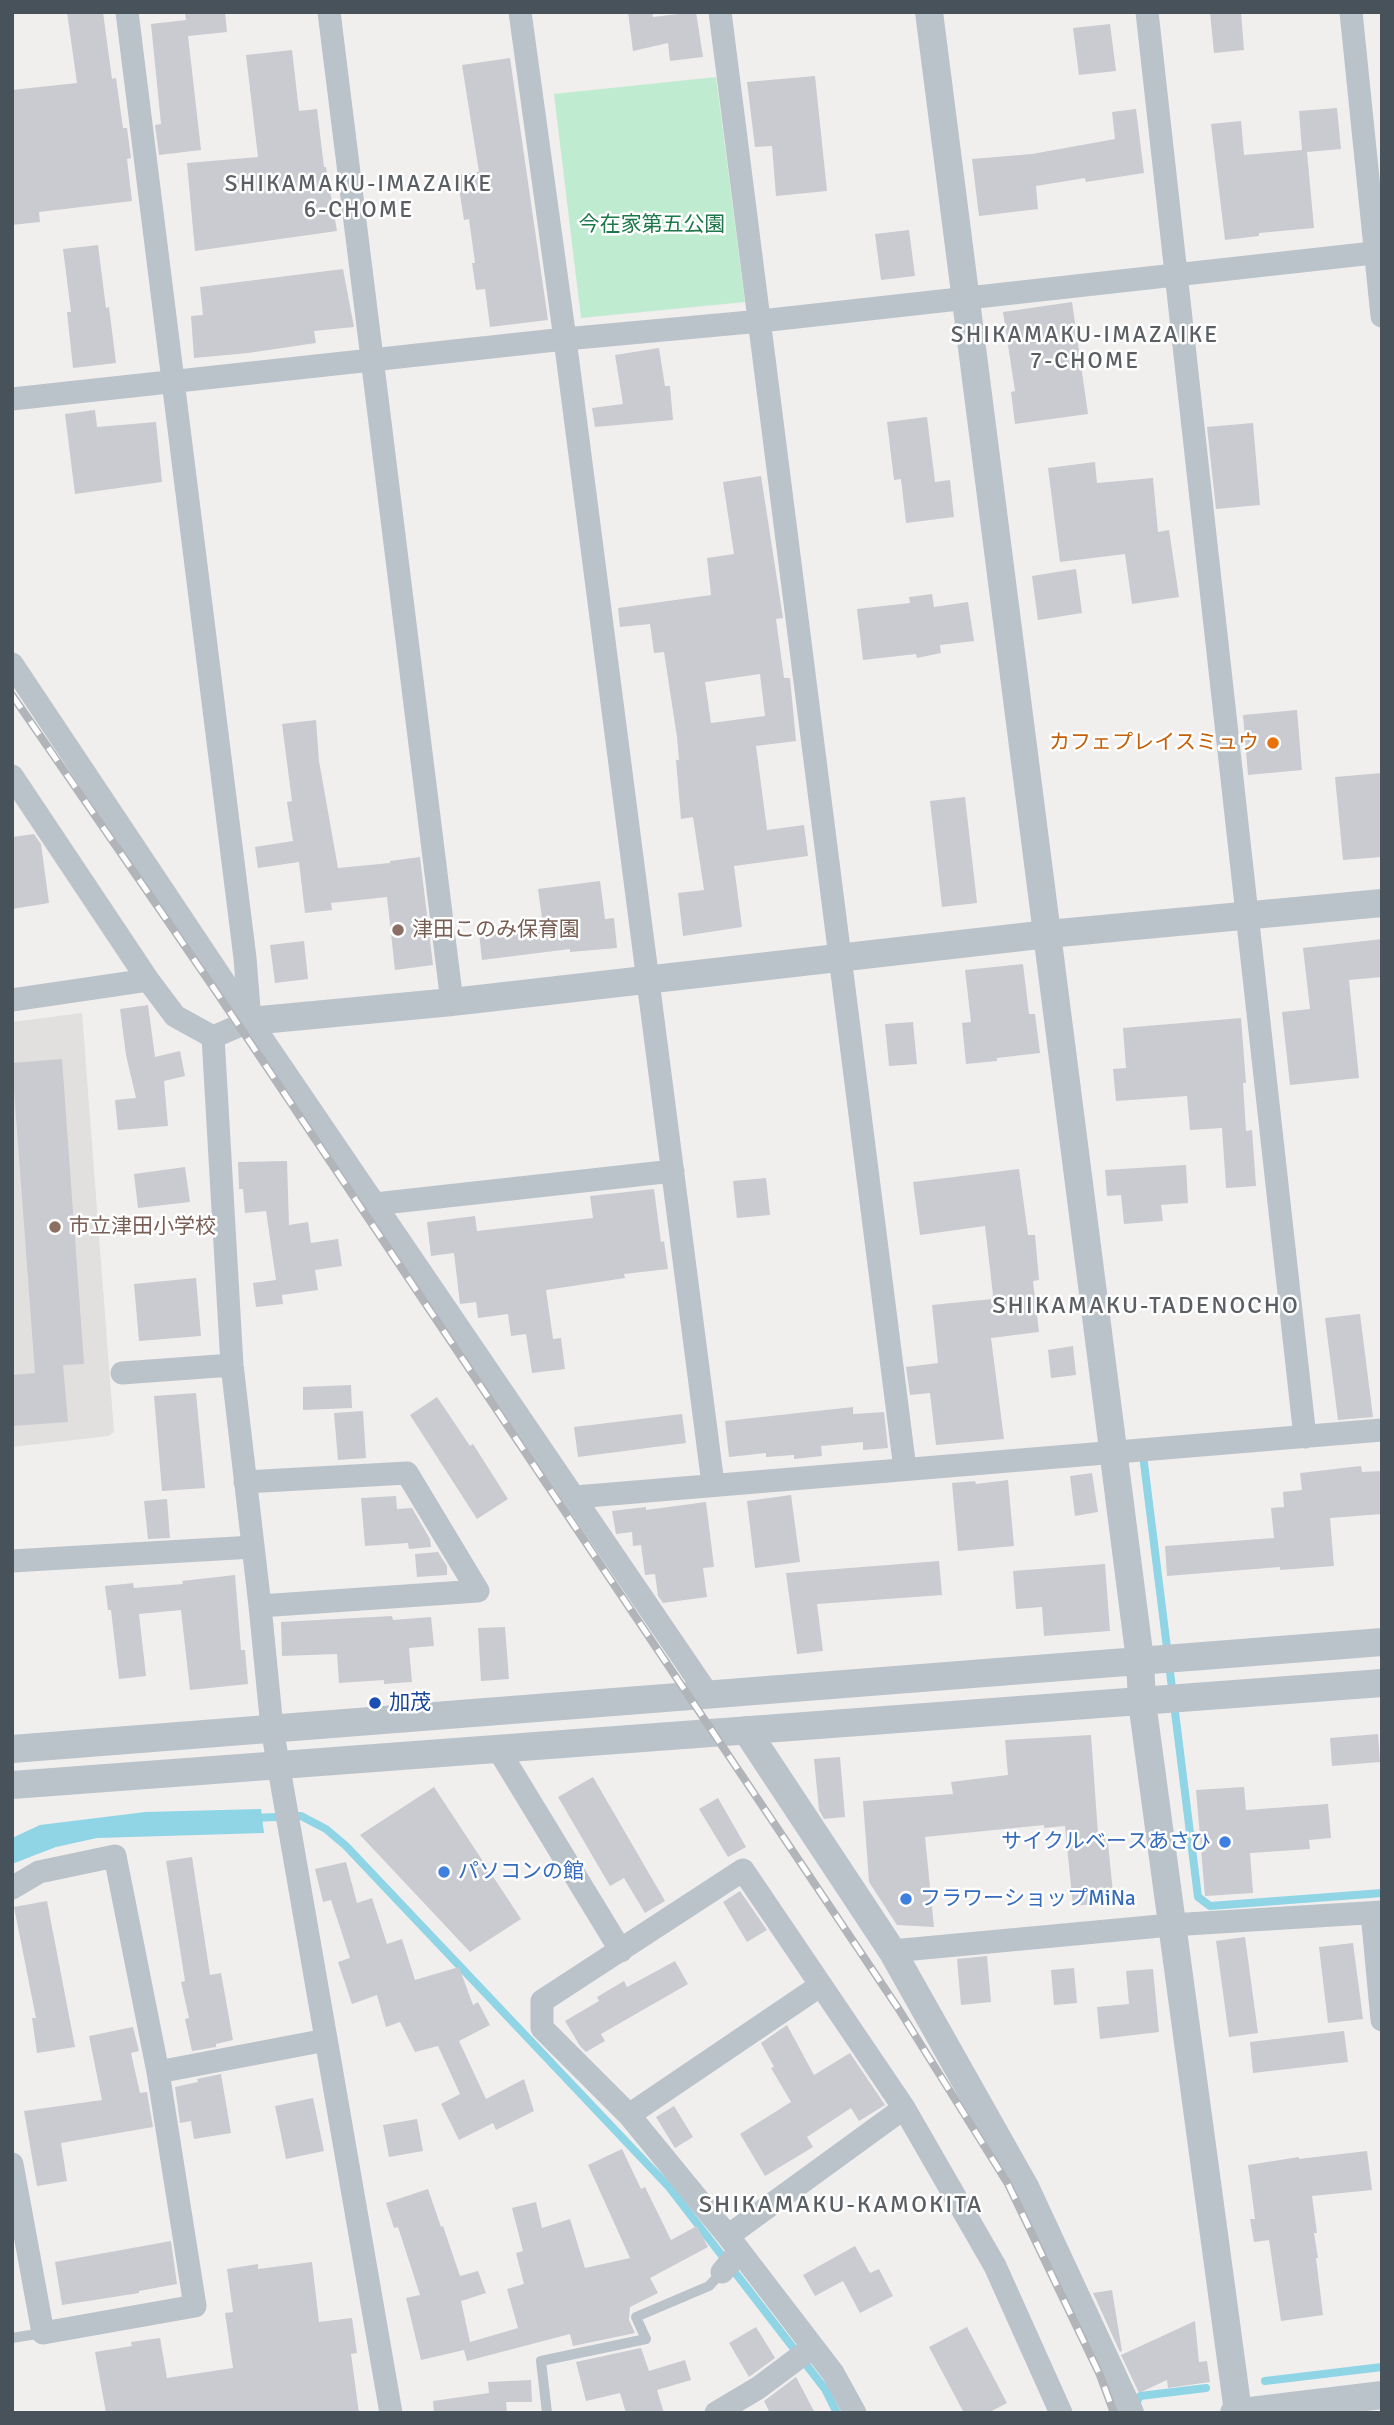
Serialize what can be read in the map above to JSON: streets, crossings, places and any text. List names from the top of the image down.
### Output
{
  "districts": [
    "SHIKAMAKU-IMAZAIKE 6-CHOME",
    "SHIKAMAKU-IMAZAIKE 7-CHOME",
    "SHIKAMAKU-TADENOCHO",
    "SHIKAMAKU-KAMOKITA"
  ],
  "parks": ["今在家第五公園"],
  "places": [
    "カフェプレイスミュウ",
    "津田このみ保育園",
    "市立津田小学校",
    "加茂",
    "サイクルベースあさひ",
    "パソコンの館",
    "フラワーショップMiNa"
  ]
}
